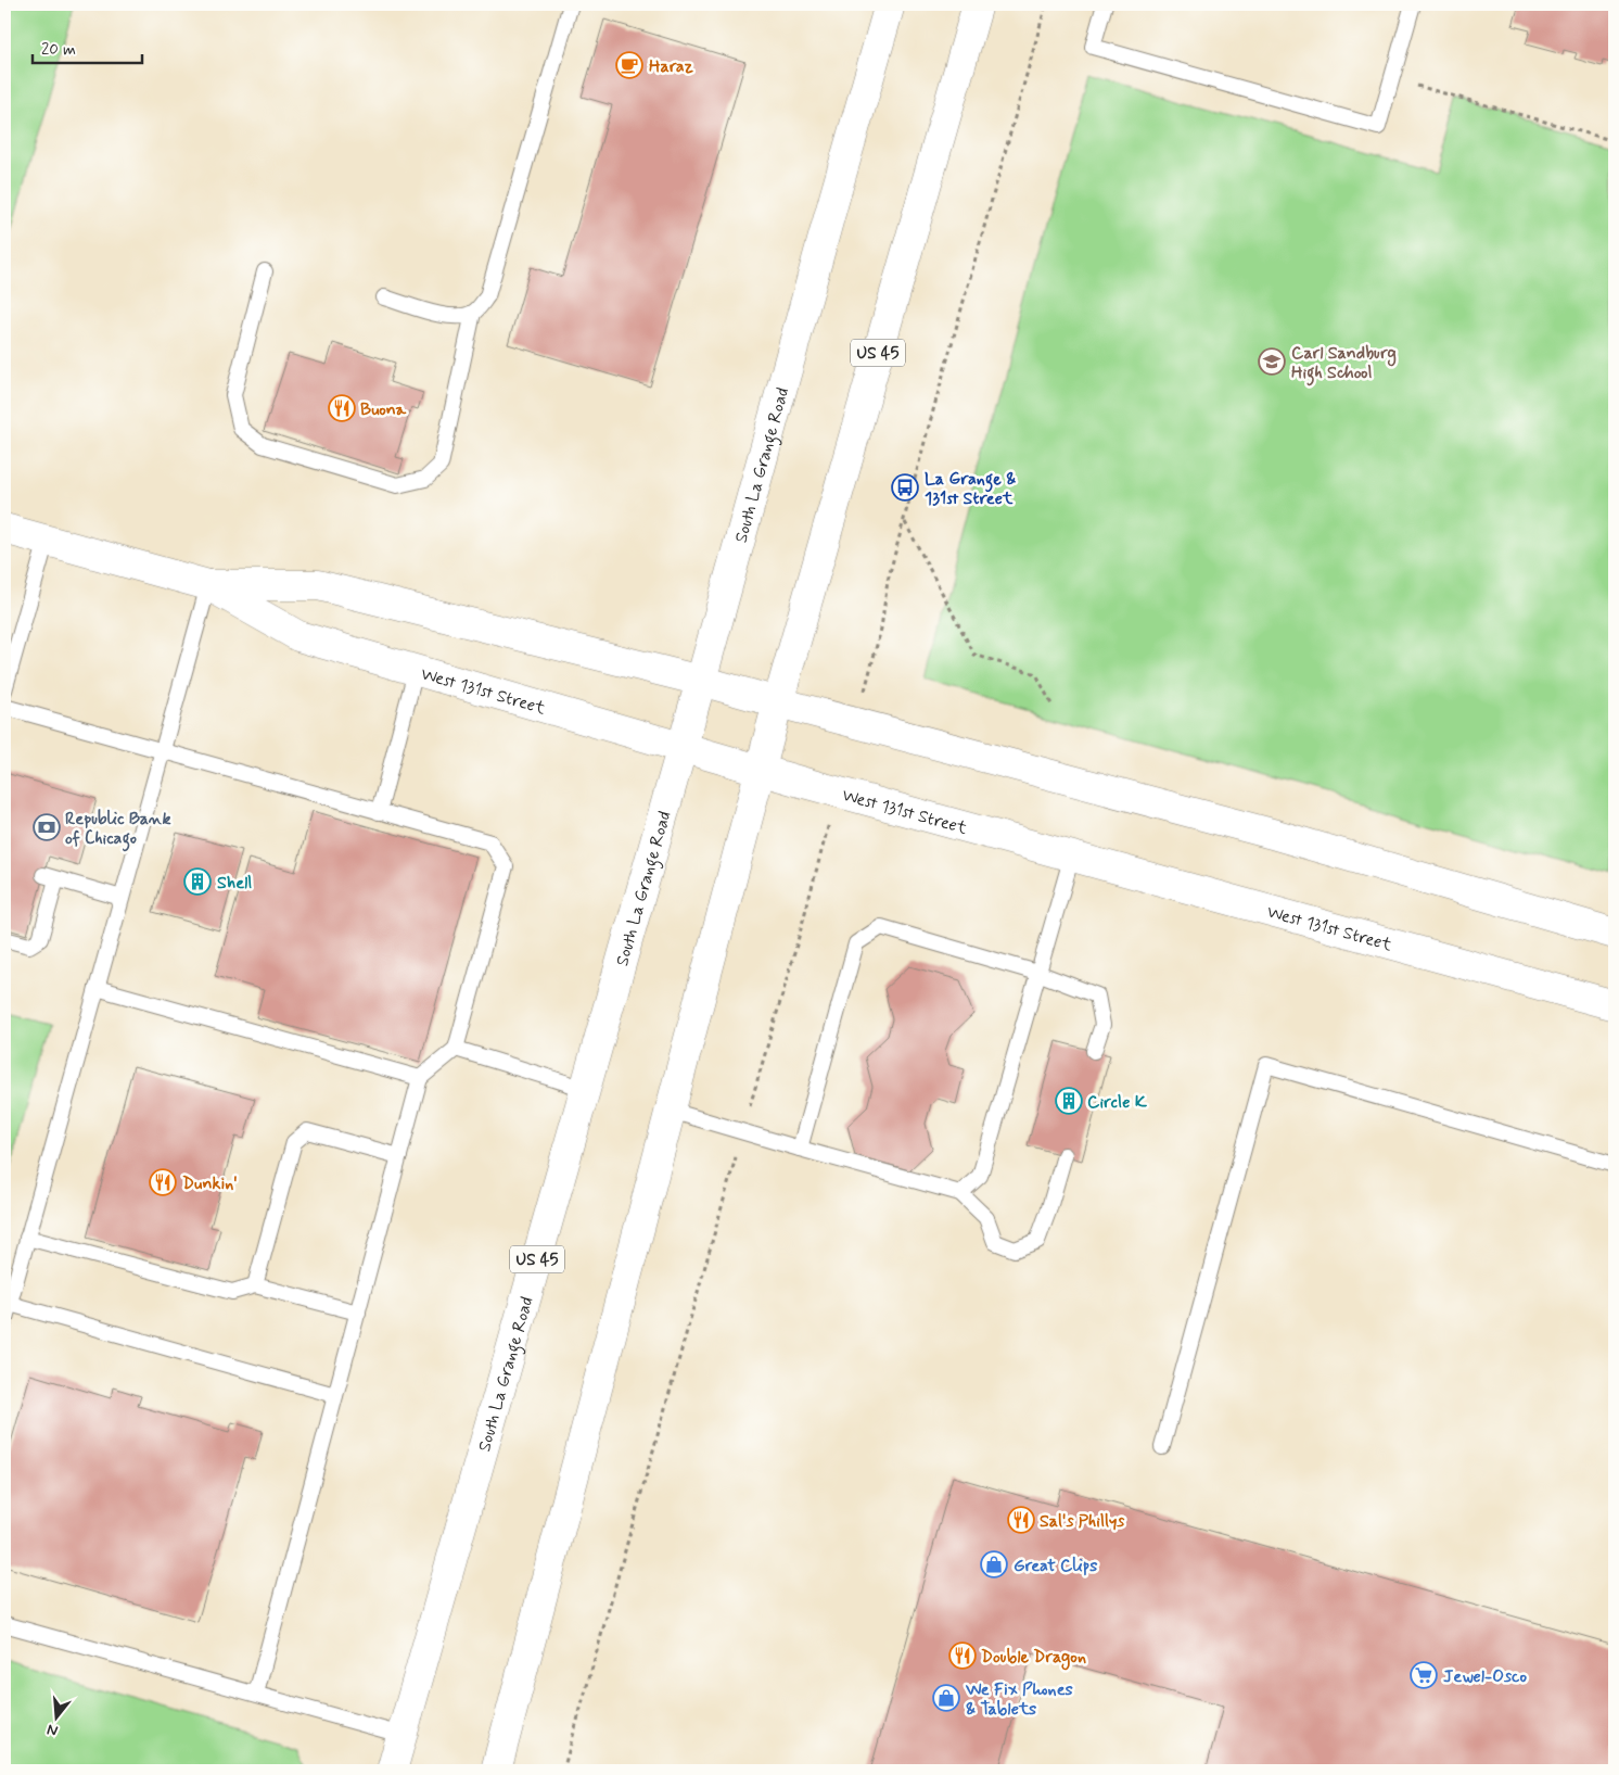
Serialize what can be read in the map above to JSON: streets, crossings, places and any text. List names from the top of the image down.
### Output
{
  "streets": {
    "main road": ["US 45", "South La Grange Road", "West 131st Street"]
  },
  "crossings": [
    ["US 45", "West 131st Street"],
    ["South La Grange Road", "West 131st Street"]
  ],
  "places": {
    "cafe": ["Haraz"],
    "school or university": ["Carl Sandburg High School"],
    "restaurant": [
      "Buona",
      "Dunkin'",
      "Sal's Phillys",
      "Double Dragon"
    ],
    "bus stop": ["La Grange & 131st Street"],
    "bank": ["Republic Bank of Chicago"],
    "building": ["Shell", "Circle K"],
    "shop": ["Great Clips", "We Fix Phones & Tablets"],
    "supermarket": ["Jewel-Osco"]
  },
  "scale_bar": "20 m",
  "north": "bottom"
}
